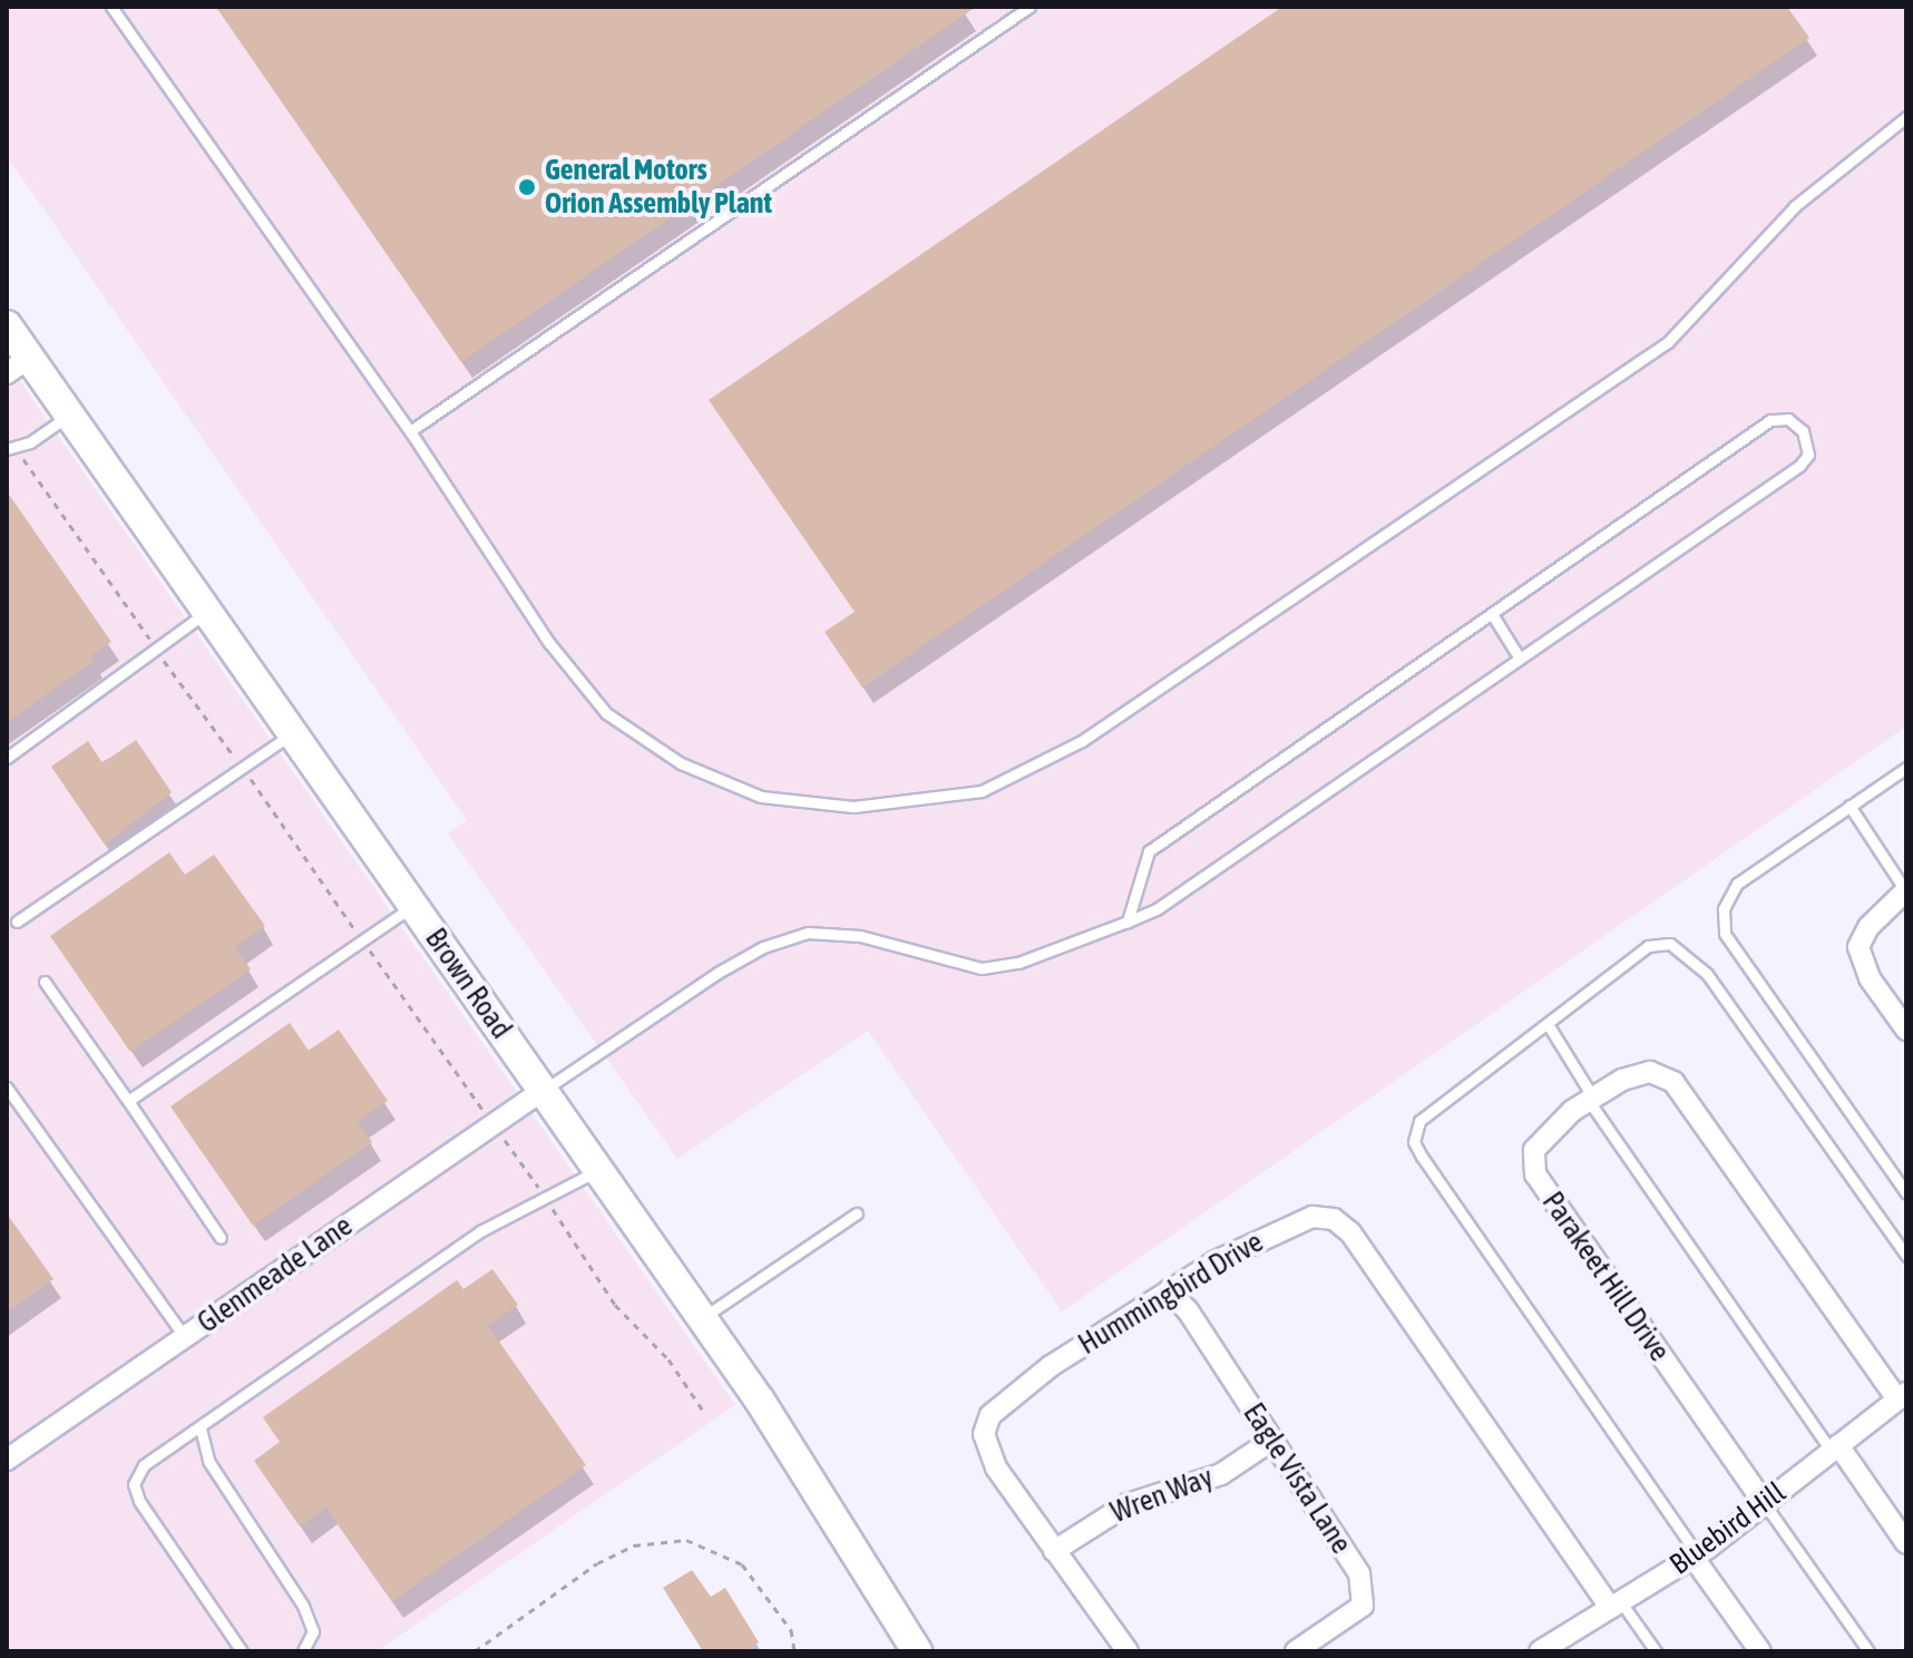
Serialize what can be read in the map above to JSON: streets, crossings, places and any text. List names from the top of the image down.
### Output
{
  "streets": {
    "main road": ["Brown Road"],
    "street": [
      "Glenmeade Lane",
      "Parakeet Hill Drive",
      "Hummingbird Drive",
      "Eagle Vista Lane",
      "Wren Way",
      "Bluebird Hill"
    ]
  },
  "crossings": [
    ["Brown Road", "Glenmeade Lane"],
    ["Parakeet Hill Drive", "Bluebird Hill"],
    ["Hummingbird Drive", "Eagle Vista Lane"],
    ["Hummingbird Drive", "Wren Way"],
    ["Hummingbird Drive", "Bluebird Hill"],
    ["Eagle Vista Lane", "Wren Way"]
  ],
  "places": ["General Motors Orion Assembly Plant"]
}
